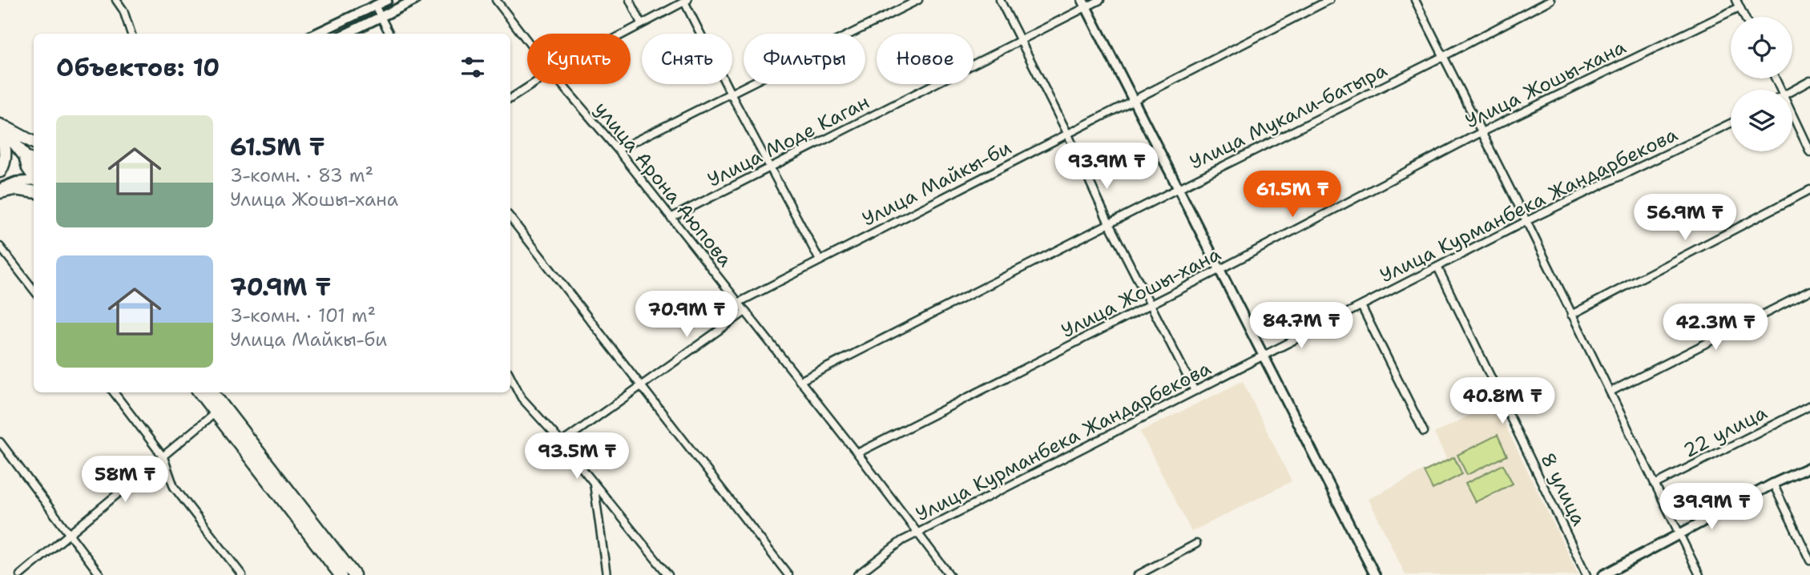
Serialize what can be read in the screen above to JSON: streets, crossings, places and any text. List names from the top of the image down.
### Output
{
  "streets": {
    "street": [
      "Улица Жошы-хана",
      "Улица Мукали-батыра",
      "Улица Моде Каган",
      "Улица Майкы-би",
      "улица Арона Аюпова",
      "Улица Курманбека Жандарбекова",
      "22 улица",
      "8 улица"
    ]
  },
  "crossings": [
    ["Улица Жошы-хана", "улица Арона Аюпова"],
    ["Улица Мукали-батыра", "улица Арона Аюпова"],
    ["Улица Моде Каган", "улица Арона Аюпова"],
    ["Улица Майкы-би", "улица Арона Аюпова"],
    ["улица Арона Аюпова", "Улица Курманбека Жандарбекова"],
    ["Улица Курманбека Жандарбекова", "8 улица"]
  ],
  "page": {
    "chip": [
      "Купить",
      "Снять",
      "Фильтры",
      "Новое"
    ],
    "heading": "Объектов: 10",
    "list": [
      {
        "name": "61.5M ₸",
        "note": "3-комн. · 83 m² · Улица Жошы-хана"
      },
      {
        "name": "70.9M ₸",
        "note": "3-комн. · 101 m² · Улица Майкы-би"
      }
    ],
    "price": [
      "93.9M ₸",
      "61.5M ₸",
      "56.9M ₸",
      "70.9M ₸",
      "84.7M ₸",
      "42.3M ₸",
      "40.8M ₸",
      "93.5M ₸",
      "58M ₸",
      "39.9M ₸"
    ]
  }
}
